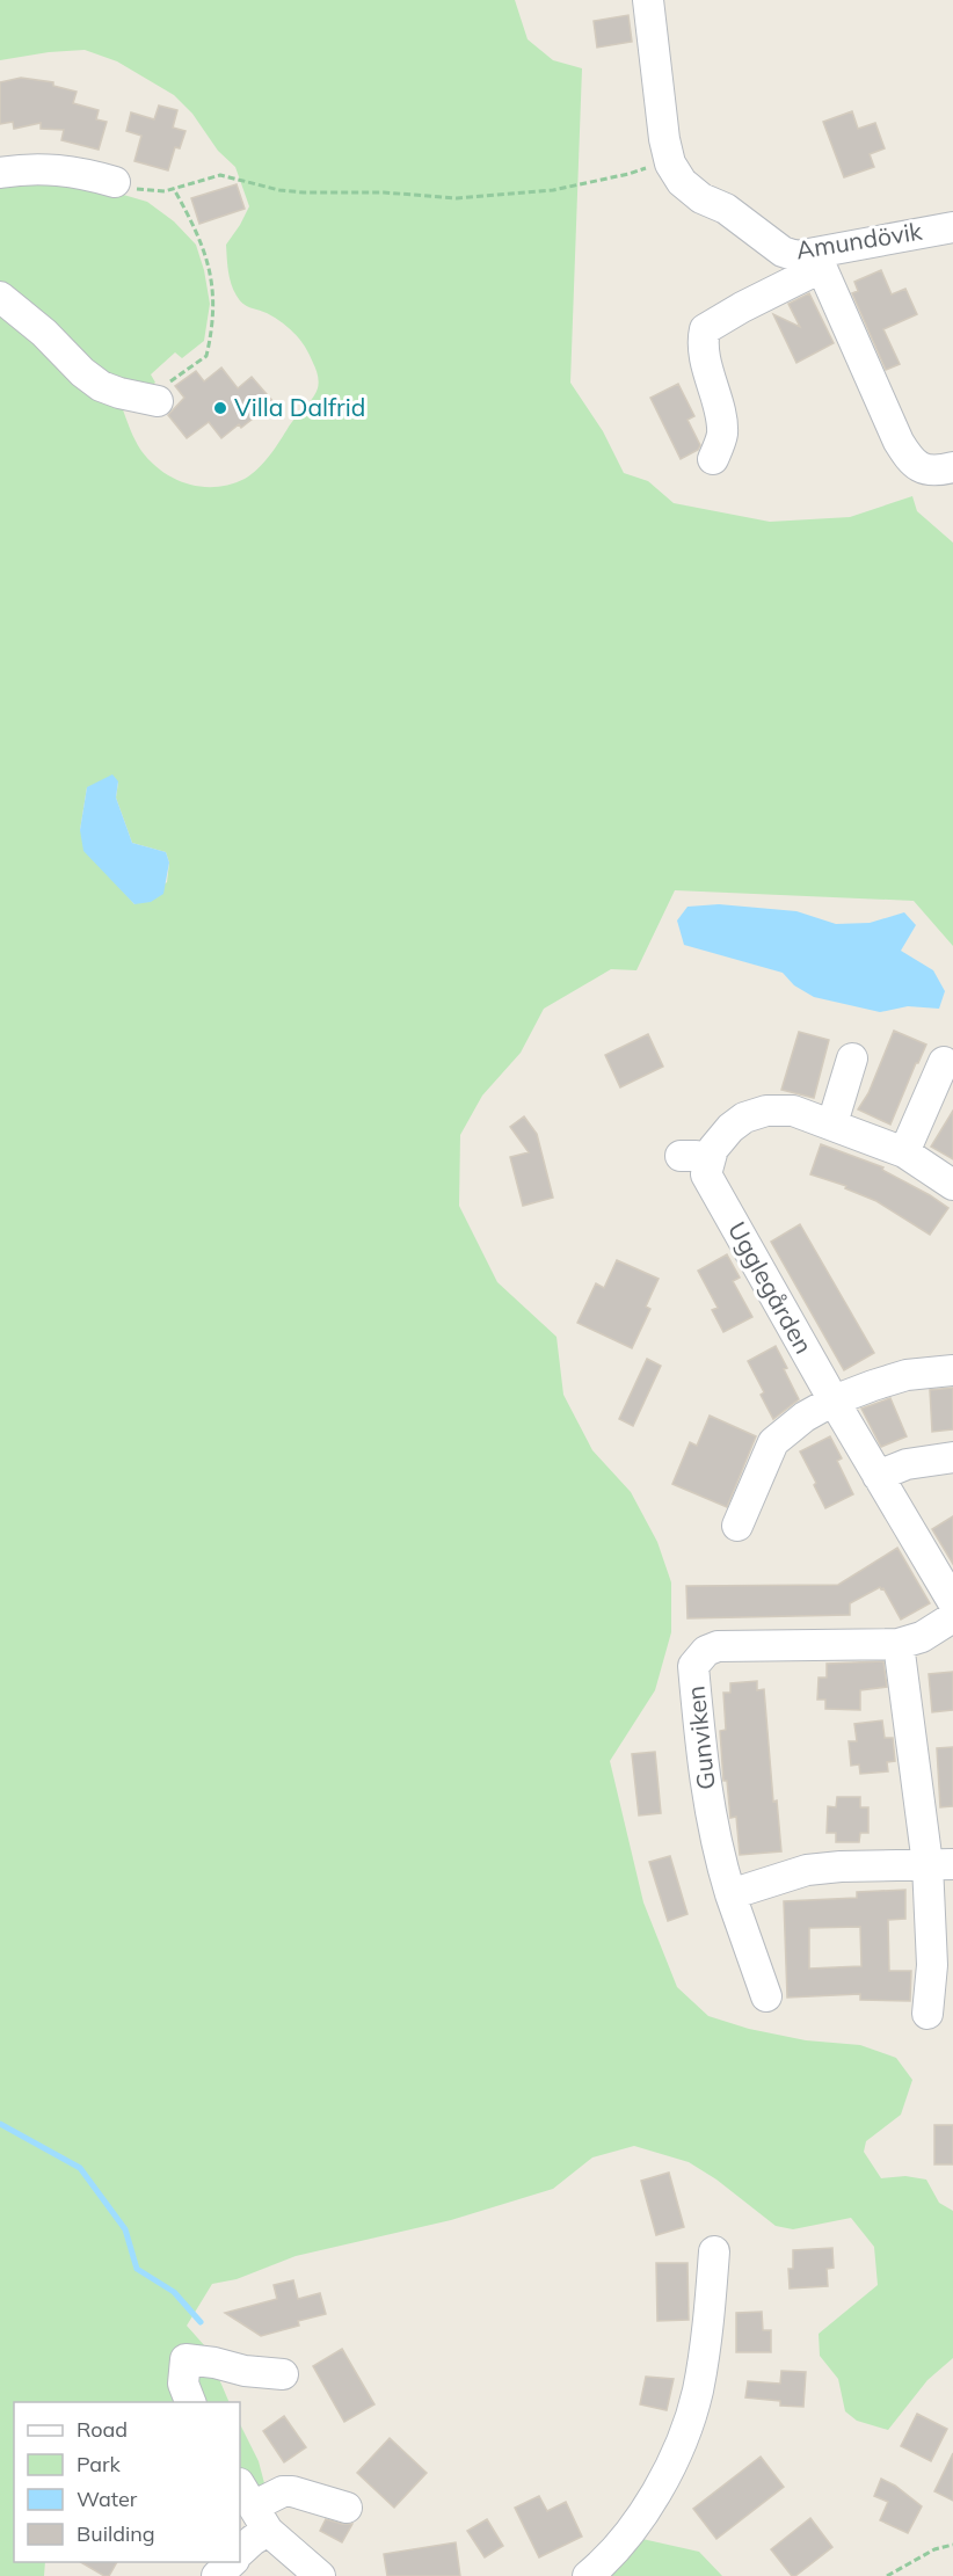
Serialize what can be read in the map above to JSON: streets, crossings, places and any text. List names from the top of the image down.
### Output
{
  "streets": {
    "street": ["Amundövik", "Ugglegården", "Gunviken"]
  },
  "places": ["Villa Dalfrid"],
  "legend": [
    "Road",
    "Park",
    "Water",
    "Building"
  ]
}
